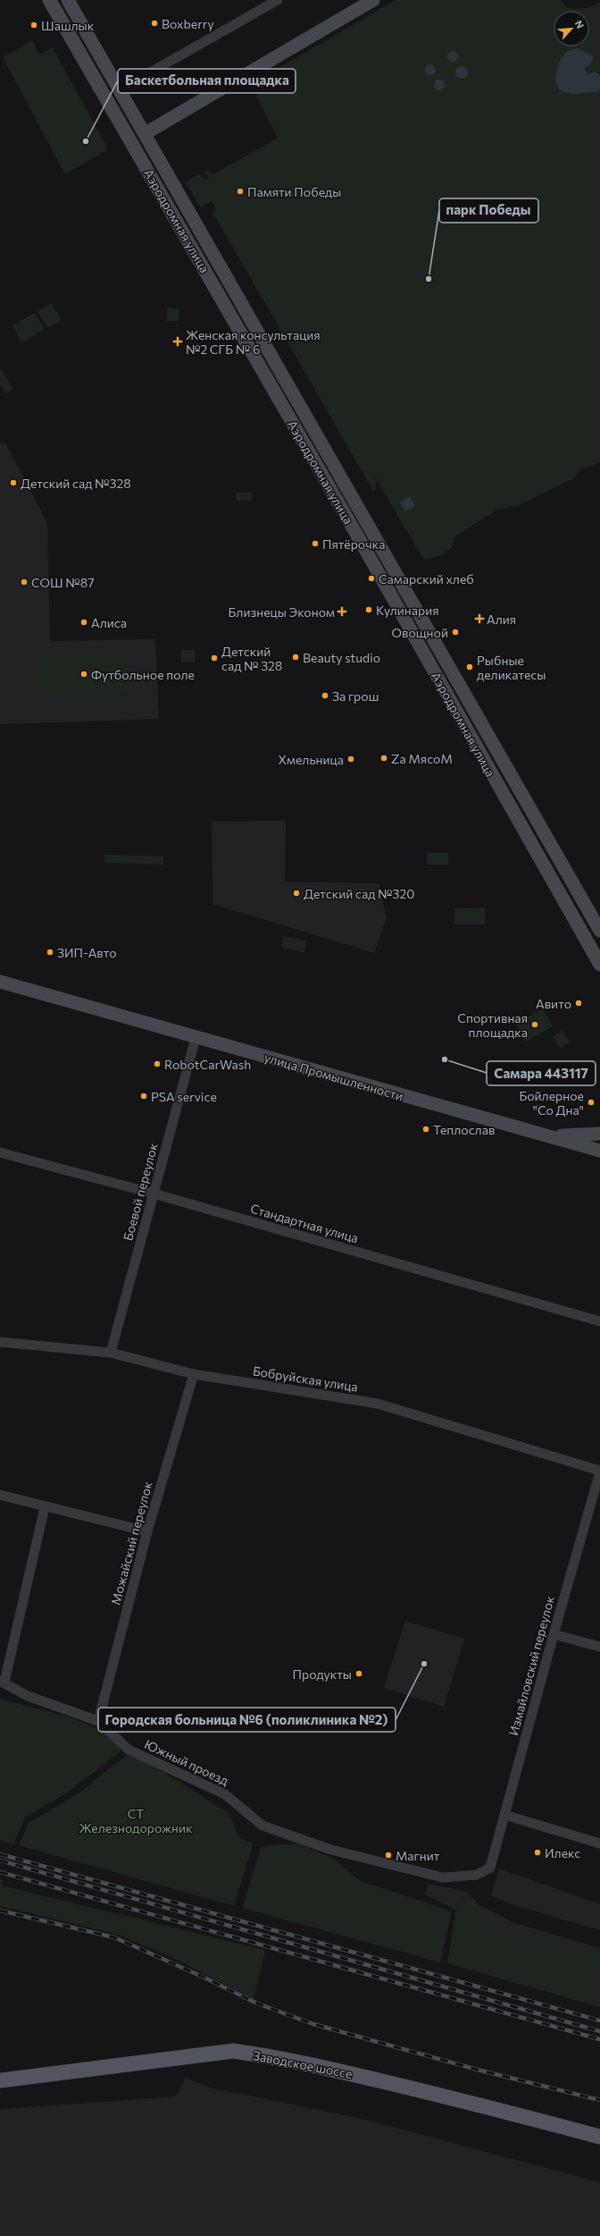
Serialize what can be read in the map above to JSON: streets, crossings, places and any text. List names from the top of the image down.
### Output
{
  "streets": {
    "main road": ["Аэродромная улица", "улица Промышленности", "Заводское шоссе"],
    "street": [
      "Боевой переулок",
      "Стандартная улица",
      "Бобруйская улица",
      "Можайский переулок",
      "Измайловский переулок",
      "Южный проезд"
    ]
  },
  "crossings": [
    ["улица Промышленности", "Боевой переулок"],
    ["Боевой переулок", "Стандартная улица"],
    ["Боевой переулок", "Бобруйская улица"],
    ["Бобруйская улица", "Можайский переулок"],
    ["Бобруйская улица", "Измайловский переулок"],
    ["Можайский переулок", "Южный проезд"],
    ["Измайловский переулок", "Южный проезд"]
  ],
  "parks": ["СТ Железнодорожник"],
  "places": {
    "other": [
      "Boxberry",
      "Шашлык",
      "Баскетбольная площадка",
      "Памяти Победы",
      "парк Победы",
      "Детский сад №328",
      "Пятёрочка",
      "Самарский хлеб",
      "СОШ №87",
      "Кулинария",
      "Алиса",
      "Овощной",
      "Beauty studio",
      "Детский сад № 328",
      "Рыбные деликатесы",
      "Футбольное поле",
      "За грош",
      "Za МясоМ",
      "Хмельница",
      "Детский сад №320",
      "ЗИП-Авто",
      "Авито",
      "Спортивная площадка",
      "Самара 443117",
      "RobotCarWash",
      "PSA service",
      "Бойлерное \"Со Дна\"",
      "Теплослав",
      "Городская больница №6 (поликлиника №2)",
      "Продукты",
      "Илекс",
      "Магнит"
    ],
    "health": ["Женская консультация №2 СГБ № 6", "Близнецы Эконом", "Алия"]
  },
  "north": "top right"
}
